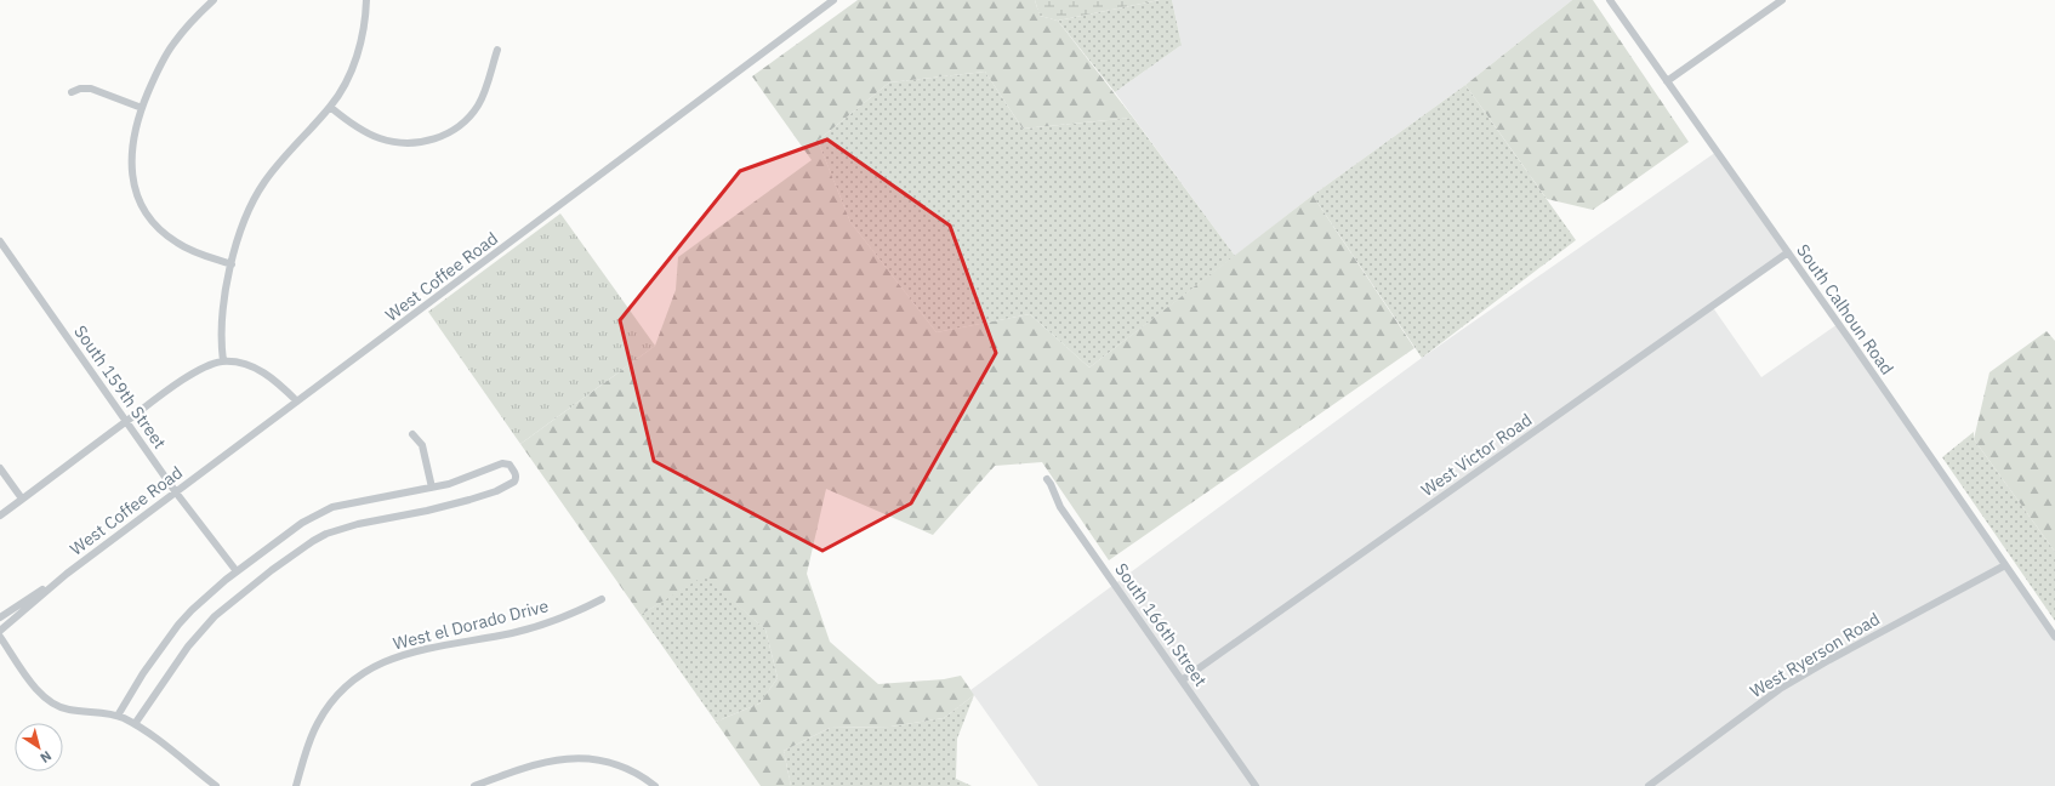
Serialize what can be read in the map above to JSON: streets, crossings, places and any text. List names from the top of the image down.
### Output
{
  "streets": {
    "street": [
      "West Coffee Road",
      "South Calhoun Road",
      "South 159th Street",
      "West Victor Road",
      "West el Dorado Drive",
      "South 166th Street",
      "West Ryerson Road"
    ]
  },
  "crossings": [
    ["West Coffee Road", "South 159th Street"],
    ["South Calhoun Road", "West Victor Road"],
    ["South Calhoun Road", "West Ryerson Road"],
    ["West Victor Road", "South 166th Street"]
  ],
  "north": "bottom right"
}
